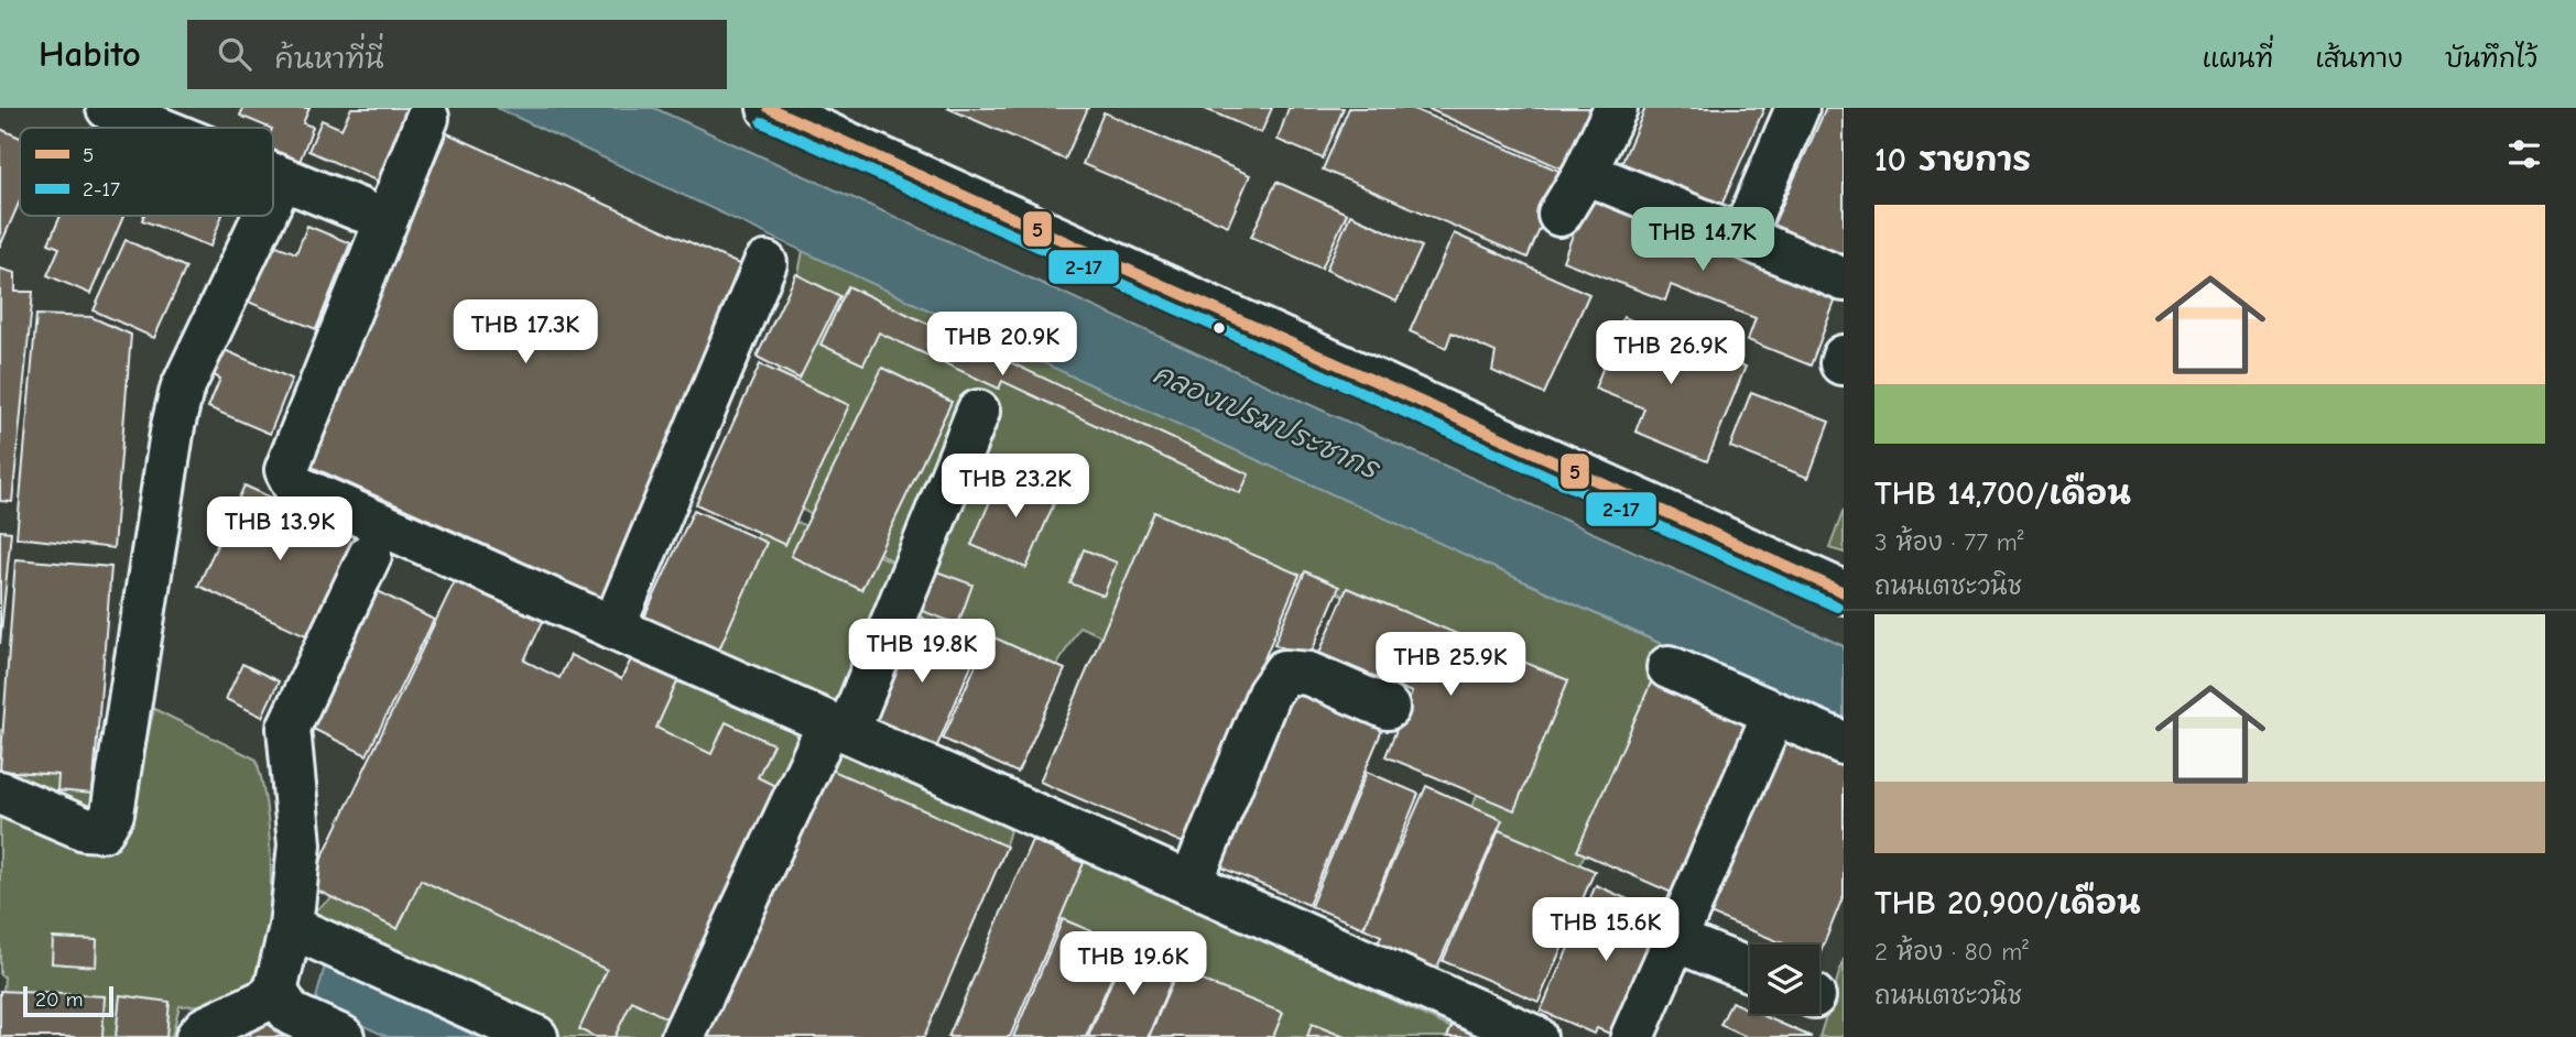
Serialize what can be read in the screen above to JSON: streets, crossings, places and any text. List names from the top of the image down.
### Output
{
  "water": ["คลองเปรมประชากร"],
  "lines": ["transit line 5", "transit line 2-17"],
  "legend": ["5", "2-17"],
  "scale_bar": "20 m",
  "page": {
    "header": "Habito",
    "search": "ค้นหาที่นี่",
    "nav": ["แผนที่", "เส้นทาง", "บันทึกไว้"],
    "heading": "10 รายการ",
    "list": [
      {
        "name": "THB 14,700/เดือน",
        "note": "3 ห้อง · 77 m² · ถนนเตชะวนิช"
      },
      {
        "name": "THB 20,900/เดือน",
        "note": "2 ห้อง · 80 m² · ถนนเตชะวนิช"
      }
    ],
    "price": [
      "THB 14.7K",
      "THB 17.3K",
      "THB 20.9K",
      "THB 26.9K",
      "THB 23.2K",
      "THB 13.9K",
      "THB 19.8K",
      "THB 25.9K",
      "THB 15.6K",
      "THB 19.6K"
    ],
    "scale": "20 m"
  }
}
